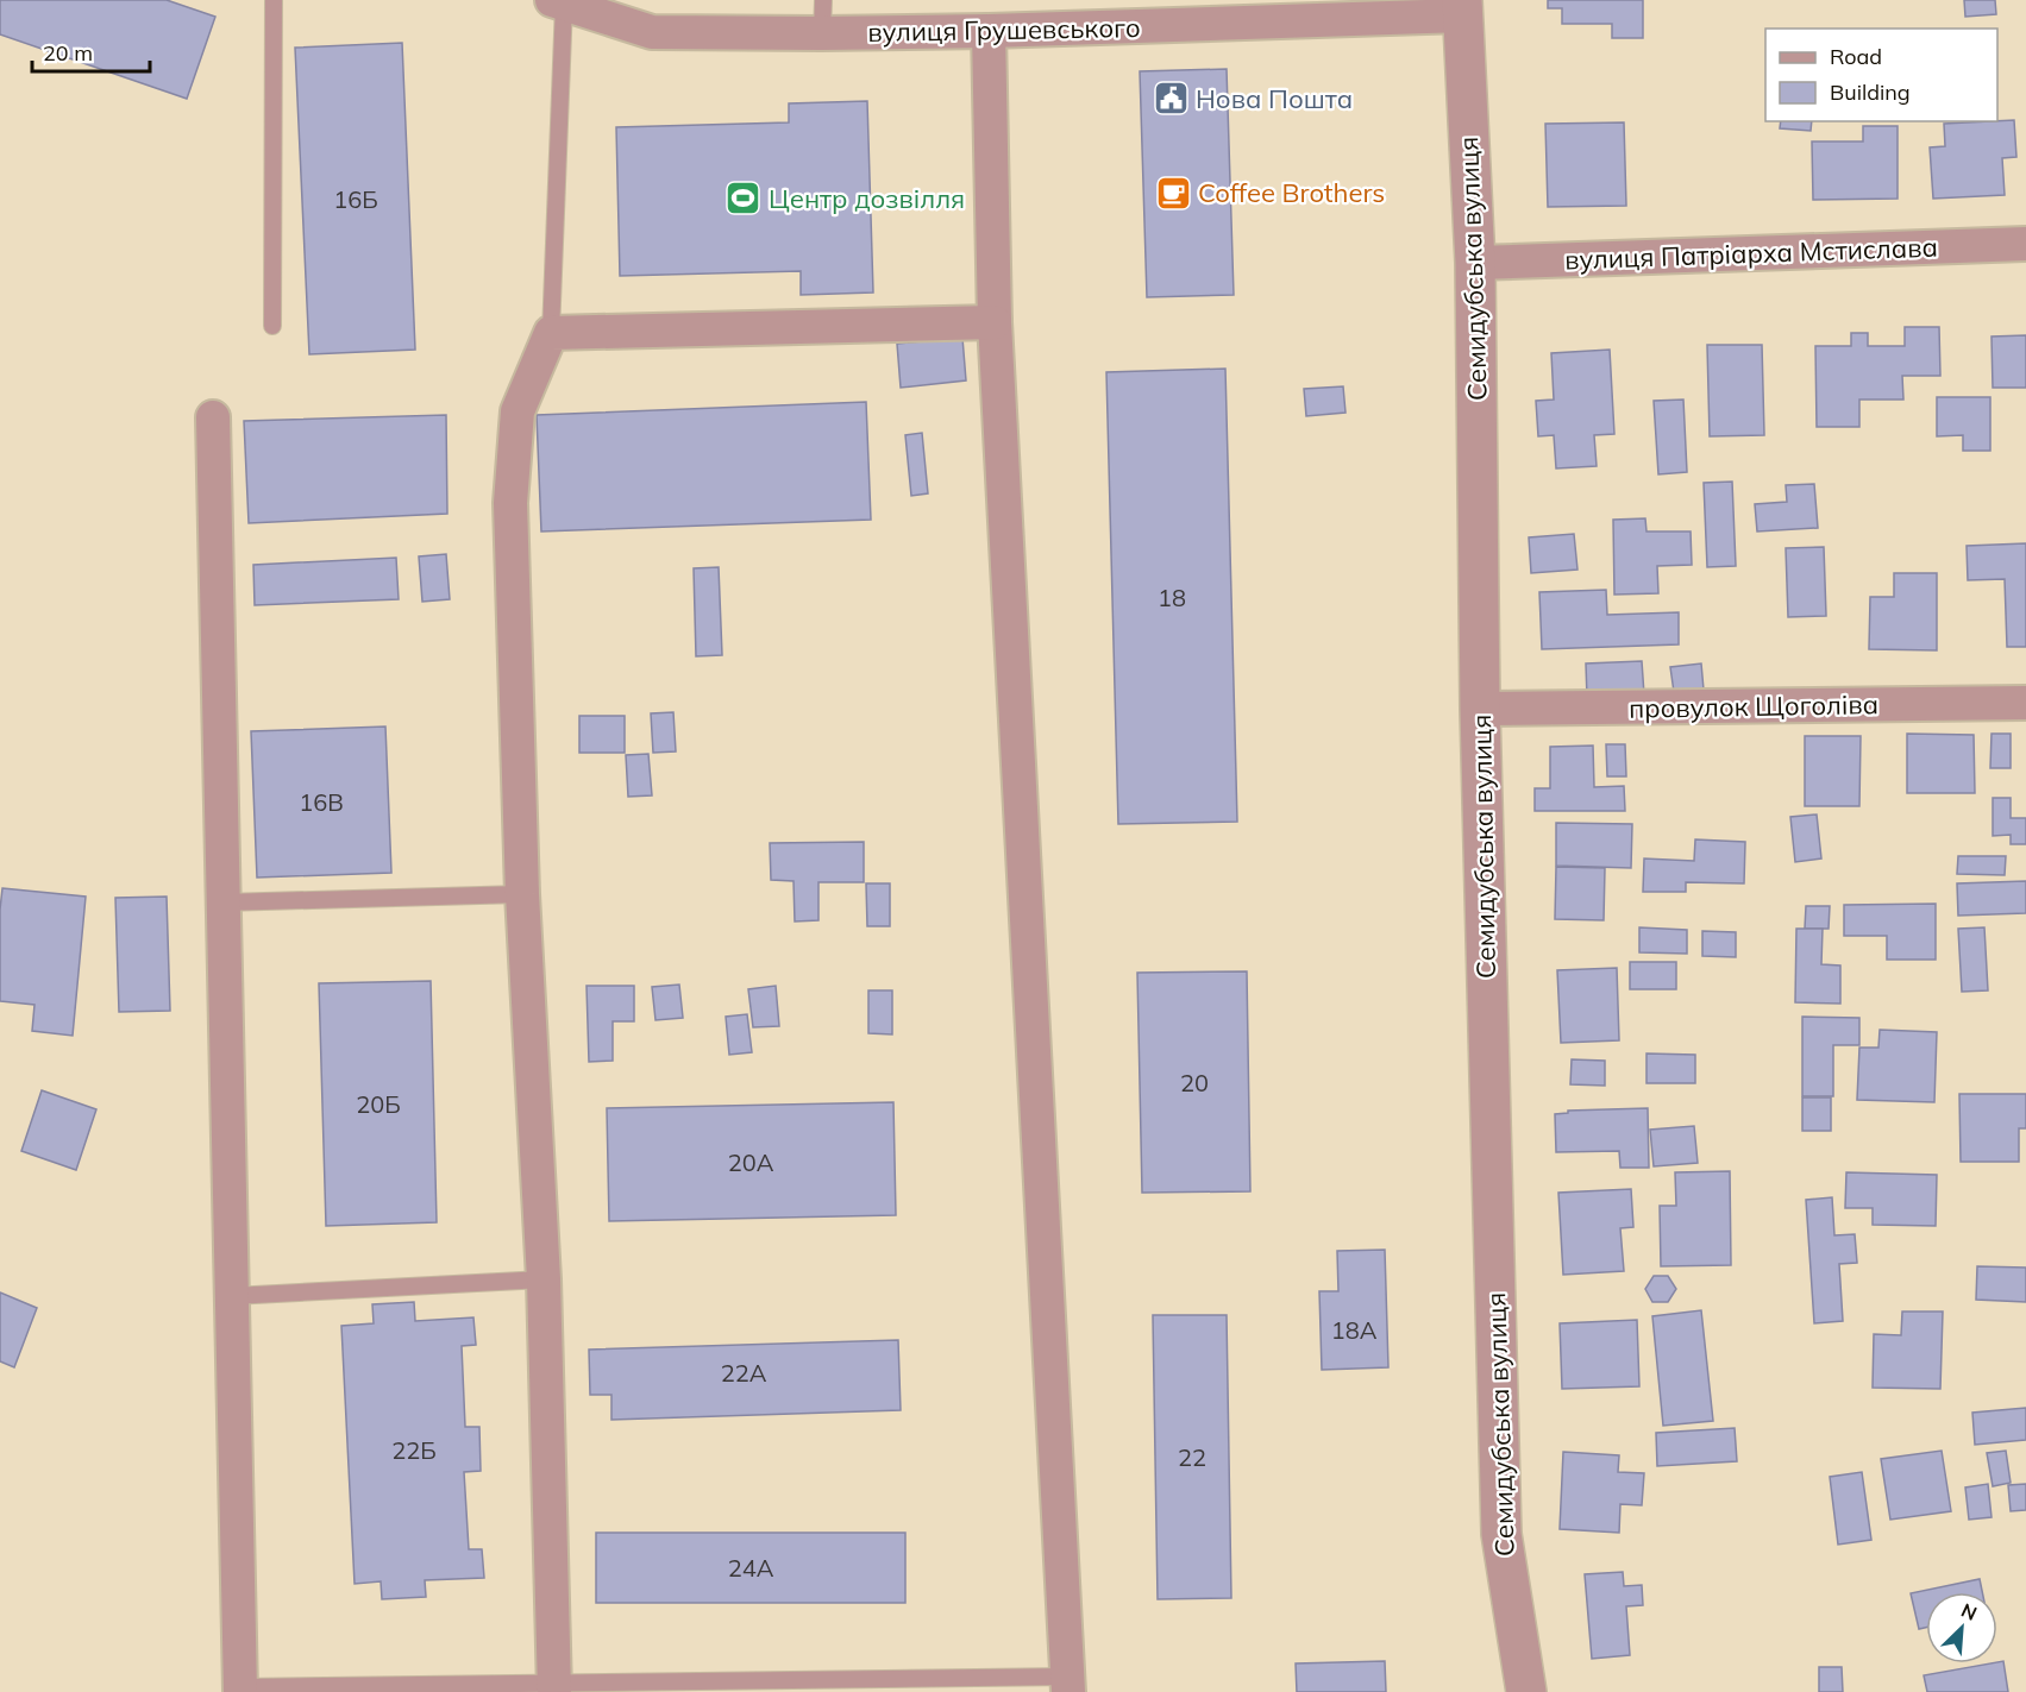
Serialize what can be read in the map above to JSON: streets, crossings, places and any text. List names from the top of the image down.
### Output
{
  "streets": {
    "street": [
      "вулиця Грушевського",
      "вулиця Патріарха Мстислава",
      "Семидубська вулиця",
      "провулок Щоголіва"
    ]
  },
  "crossings": [
    ["вулиця Грушевського", "Семидубська вулиця"],
    ["вулиця Патріарха Мстислава", "Семидубська вулиця"],
    ["Семидубська вулиця", "провулок Щоголіва"]
  ],
  "places": {
    "public building": ["Нова Пошта"],
    "cafe": ["Coffee Brothers"],
    "sports": ["Центр дозвілля"]
  },
  "house_numbers": [
    "16Б",
    "18",
    "16В",
    "20",
    "20Б",
    "20А",
    "18А",
    "22А",
    "22Б",
    "22",
    "24А"
  ],
  "legend": ["Road", "Building"],
  "scale_bar": "20 m",
  "north": "top right"
}
